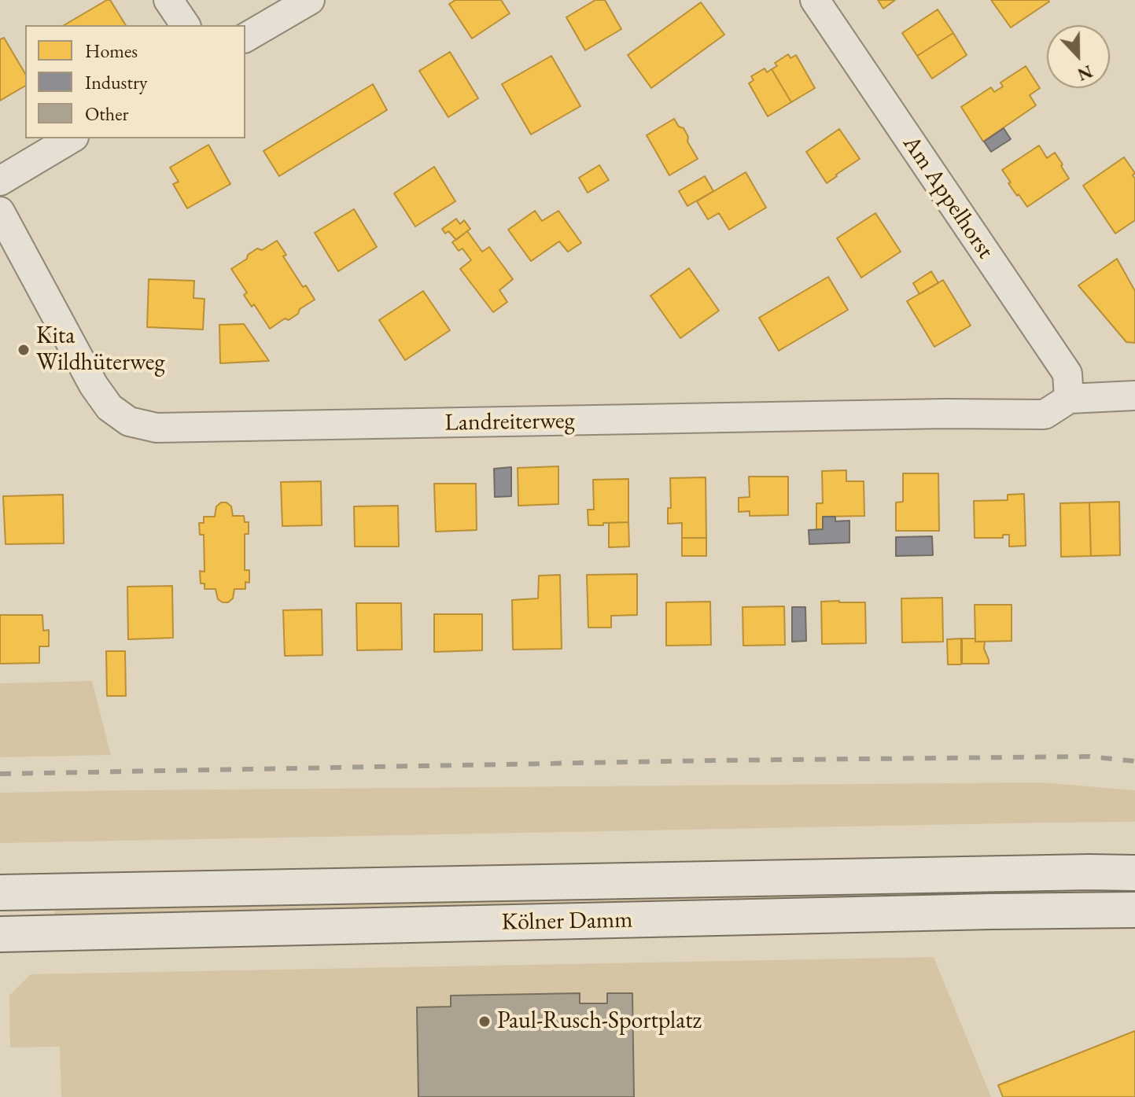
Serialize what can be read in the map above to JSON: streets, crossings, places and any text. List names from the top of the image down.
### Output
{
  "streets": {
    "street": ["Am Appelhorst", "Landreiterweg", "Kölner Damm"]
  },
  "crossings": [
    ["Am Appelhorst", "Landreiterweg"]
  ],
  "places": ["Kita Wildhüterweg", "Paul-Rusch-Sportplatz"],
  "legend": ["Homes", "Industry", "Other"],
  "north": "bottom"
}
